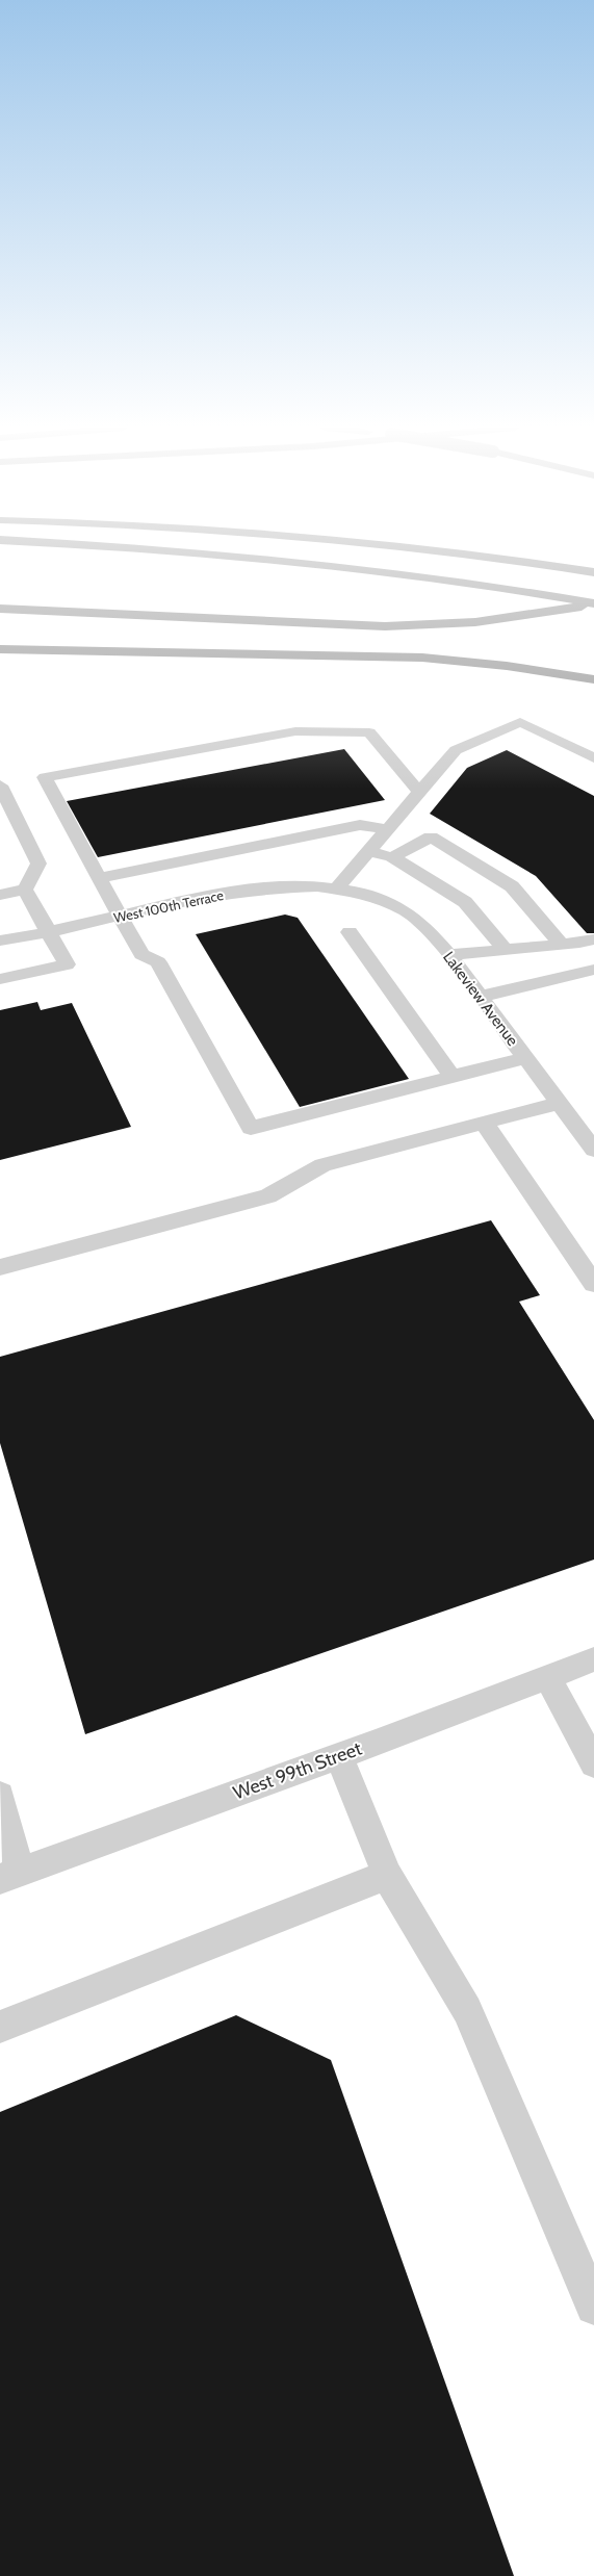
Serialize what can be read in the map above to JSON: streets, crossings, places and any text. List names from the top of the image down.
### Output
{
  "streets": {
    "street": ["West 100th Terrace", "Lakeview Avenue", "West 99th Street"]
  },
  "crossings": [
    ["West 100th Terrace", "Lakeview Avenue"]
  ]
}
